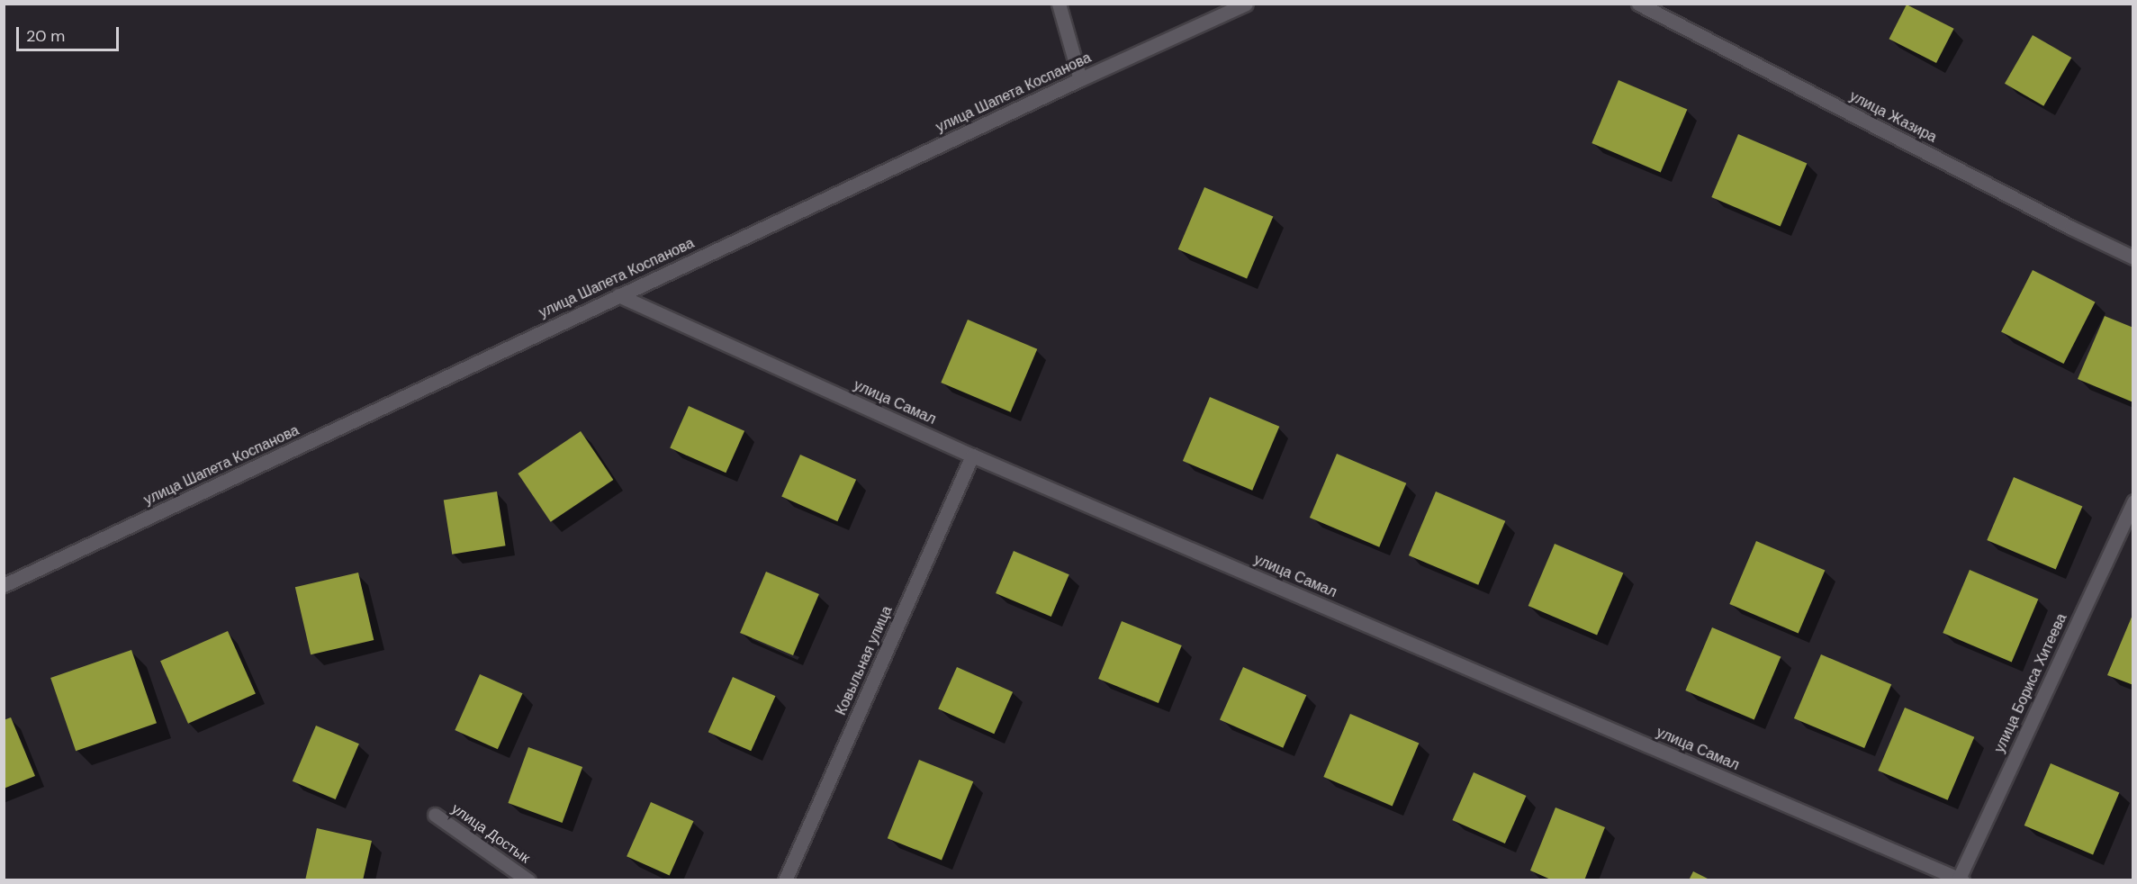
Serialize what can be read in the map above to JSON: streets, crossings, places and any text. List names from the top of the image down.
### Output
{
  "streets": {
    "street": [
      "улица Шапета Коспанова",
      "улица Жазира",
      "улица Самал",
      "Ковыльная улица",
      "улица Бориса Хитеева",
      "улица Достык"
    ]
  },
  "crossings": [
    ["улица Шапета Коспанова", "улица Самал"],
    ["улица Самал", "Ковыльная улица"],
    ["улица Самал", "улица Бориса Хитеева"]
  ],
  "scale_bar": "20 m"
}
